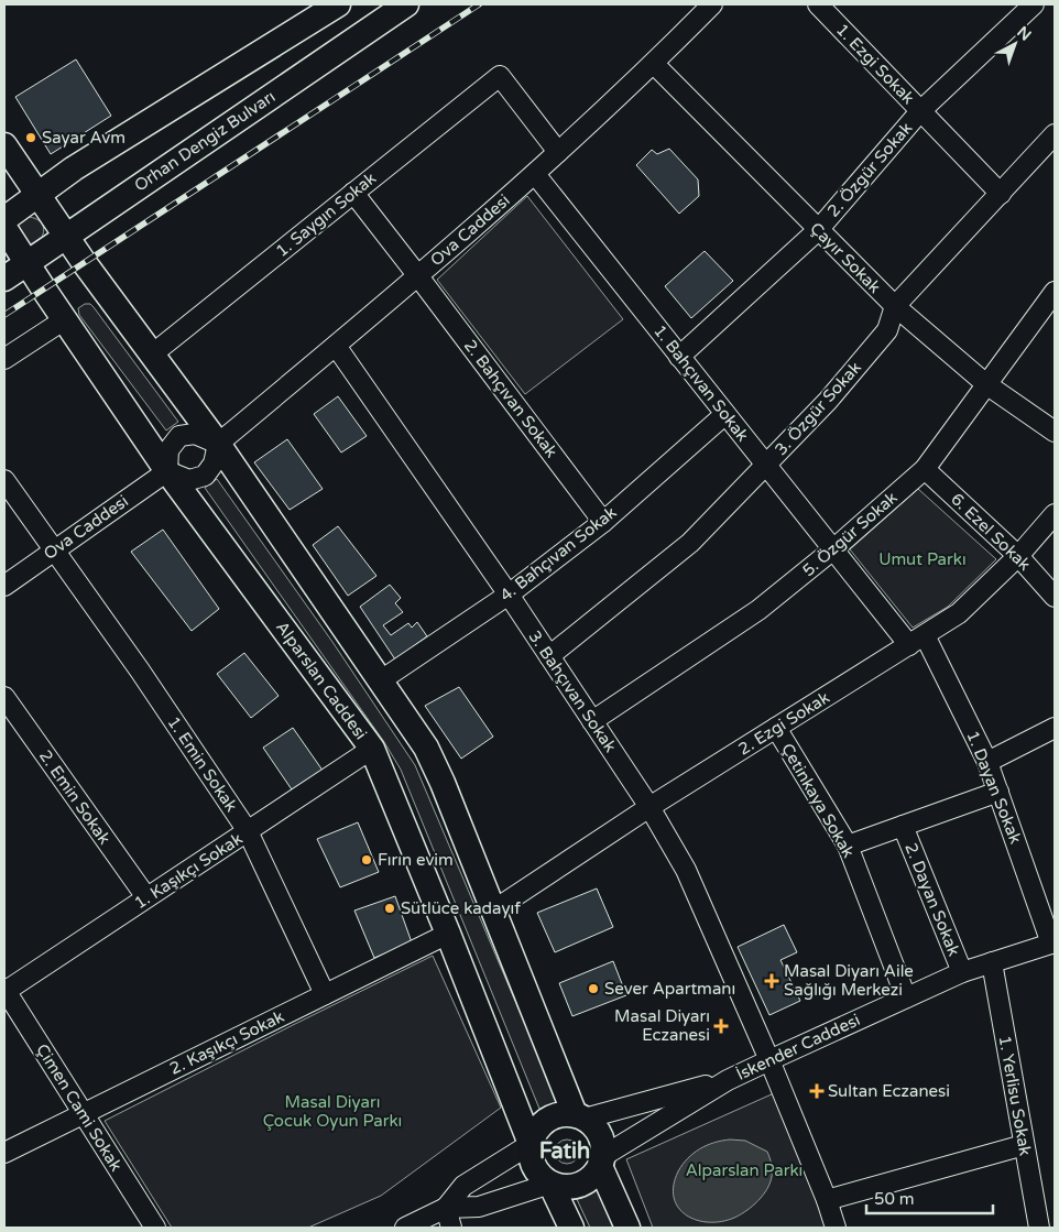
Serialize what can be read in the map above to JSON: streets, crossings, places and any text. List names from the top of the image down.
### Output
{
  "streets": {
    "main road": ["Orhan Dengiz Bulvarı", "Alparslan Caddesi"],
    "street": [
      "1. Ezgi Sokak",
      "2. Özgür Sokak",
      "1. Saygın Sokak",
      "Ova Caddesi",
      "Çayır Sokak",
      "1. Bahçıvan Sokak",
      "2. Bahçıvan Sokak",
      "3. Özgür Sokak",
      "6. Ezel Sokak",
      "5. Özgür Sokak",
      "4. Bahçıvan Sokak",
      "3. Bahçıvan Sokak",
      "2. Ezgi Sokak",
      "1. Emin Sokak",
      "1. Dayan Sokak",
      "2. Emin Sokak",
      "Çetinkaya Sokak",
      "1. Kaşıkçı Sokak",
      "2. Dayan Sokak",
      "2. Kaşıkçı Sokak",
      "İskender Caddesi",
      "1. Yerlisu Sokak",
      "Çimen Cami Sokak"
    ]
  },
  "crossings": [
    ["1. Ezgi Sokak", "2. Özgür Sokak"],
    ["1. Ezgi Sokak", "3. Özgür Sokak"],
    ["Orhan Dengiz Bulvarı", "Alparslan Caddesi"],
    ["2. Özgür Sokak", "Çayır Sokak"],
    ["2. Özgür Sokak", "1. Bahçıvan Sokak"],
    ["1. Saygın Sokak", "Ova Caddesi"],
    ["1. Saygın Sokak", "2. Bahçıvan Sokak"],
    ["Ova Caddesi", "Çayır Sokak"],
    ["Ova Caddesi", "1. Bahçıvan Sokak"],
    ["Ova Caddesi", "2. Bahçıvan Sokak"],
    ["Ova Caddesi", "Alparslan Caddesi"],
    ["Ova Caddesi", "3. Bahçıvan Sokak"],
    ["Ova Caddesi", "1. Emin Sokak"],
    ["Çayır Sokak", "3. Özgür Sokak"],
    ["Çayır Sokak", "5. Özgür Sokak"],
    ["1. Bahçıvan Sokak", "3. Özgür Sokak"],
    ["1. Bahçıvan Sokak", "5. Özgür Sokak"],
    ["1. Bahçıvan Sokak", "4. Bahçıvan Sokak"],
    ["1. Bahçıvan Sokak", "2. Ezgi Sokak"],
    ["1. Bahçıvan Sokak", "1. Dayan Sokak"],
    ["2. Bahçıvan Sokak", "4. Bahçıvan Sokak"],
    ["3. Özgür Sokak", "3. Bahçıvan Sokak"],
    ["6. Ezel Sokak", "5. Özgür Sokak"],
    ["6. Ezel Sokak", "2. Ezgi Sokak"],
    ["5. Özgür Sokak", "3. Bahçıvan Sokak"],
    ["4. Bahçıvan Sokak", "3. Bahçıvan Sokak"],
    ["Alparslan Caddesi", "1. Kaşıkçı Sokak"],
    ["Alparslan Caddesi", "2. Kaşıkçı Sokak"],
    ["3. Bahçıvan Sokak", "2. Ezgi Sokak"],
    ["3. Bahçıvan Sokak", "İskender Caddesi"],
    ["2. Ezgi Sokak", "1. Dayan Sokak"],
    ["2. Ezgi Sokak", "Çetinkaya Sokak"],
    ["1. Emin Sokak", "1. Kaşıkçı Sokak"],
    ["1. Emin Sokak", "2. Kaşıkçı Sokak"],
    ["1. Dayan Sokak", "İskender Caddesi"],
    ["2. Emin Sokak", "1. Kaşıkçı Sokak"],
    ["Çetinkaya Sokak", "İskender Caddesi"],
    ["1. Kaşıkçı Sokak", "Çimen Cami Sokak"],
    ["2. Dayan Sokak", "İskender Caddesi"],
    ["2. Kaşıkçı Sokak", "Çimen Cami Sokak"],
    ["İskender Caddesi", "1. Yerlisu Sokak"]
  ],
  "districts": ["Fatih"],
  "parks": ["Umut Parkı", "Masal Diyarı Çocuk Oyun Parkı", "Alparslan Parkı"],
  "places": {
    "other": [
      "Sayar Avm",
      "Fırın evim",
      "Sütlüce kadayıf",
      "Sever Apartmanı"
    ],
    "health": ["Masal Diyarı Aile Sağlığı Merkezi", "Masal Diyarı Eczanesi", "Sultan Eczanesi"]
  },
  "scale_bar": "50 m",
  "north": "top right"
}
